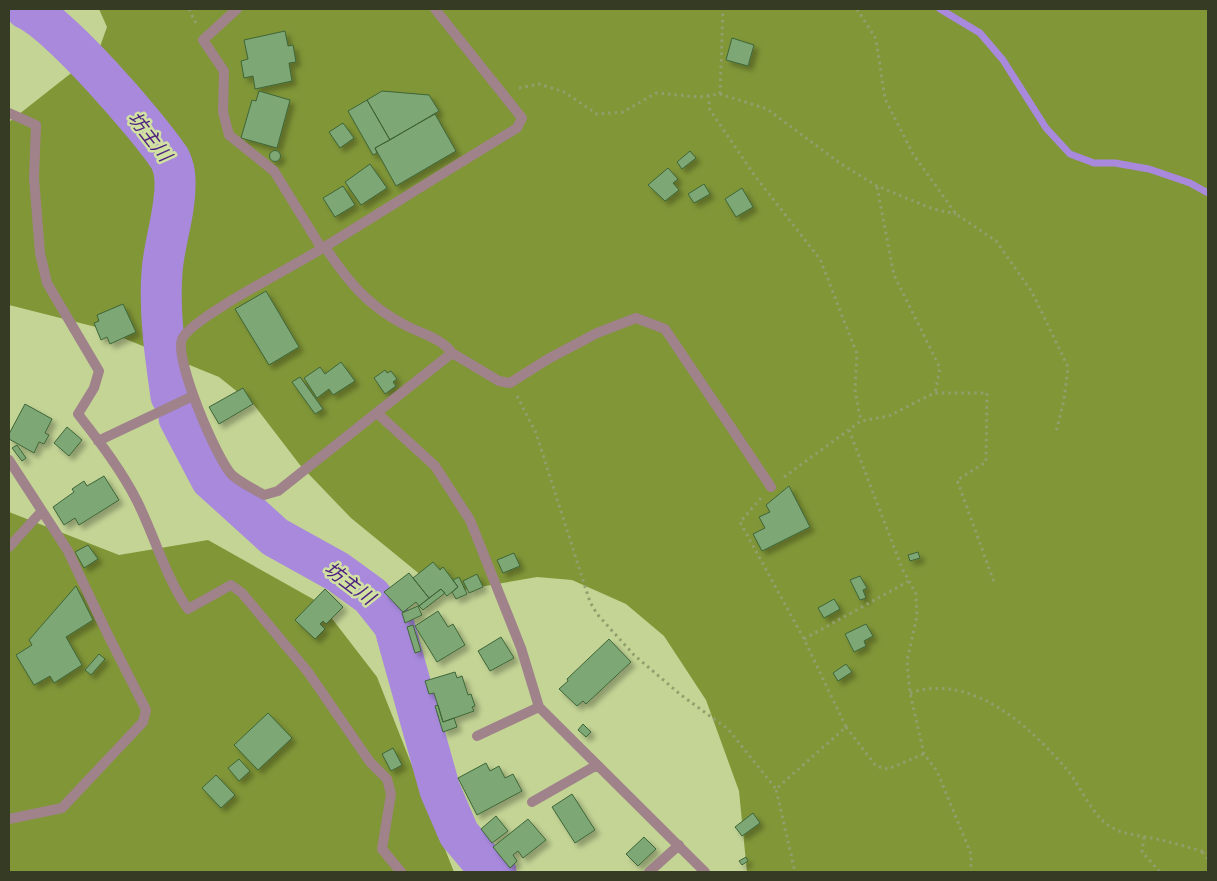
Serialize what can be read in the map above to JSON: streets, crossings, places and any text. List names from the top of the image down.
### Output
{
  "water": ["坊主川"]
}
